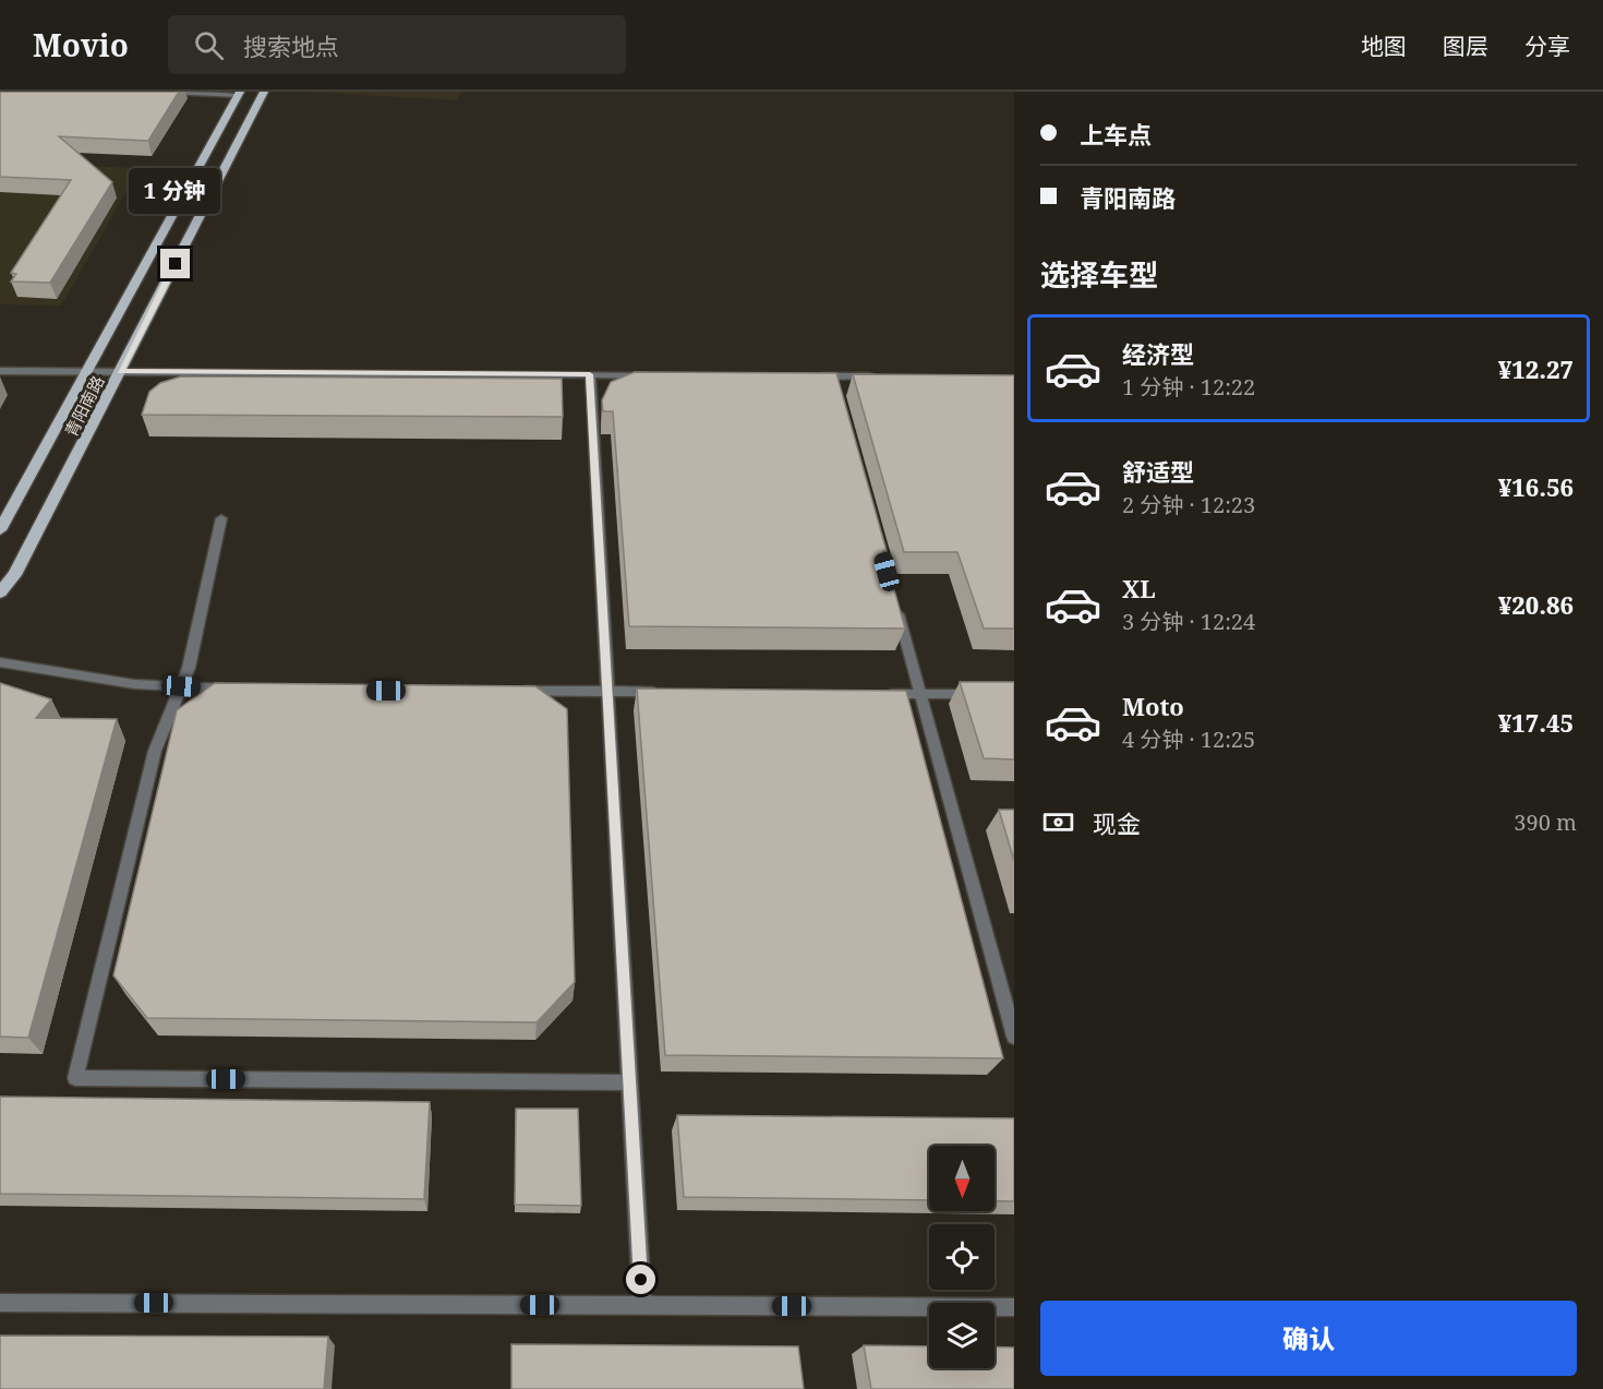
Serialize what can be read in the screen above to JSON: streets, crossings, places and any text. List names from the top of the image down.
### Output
{
  "streets": {
    "main road": ["青阳南路"]
  },
  "north": "bottom",
  "page": {
    "header": "Movio",
    "search": "搜索地点",
    "nav": ["地图", "图层", "分享"],
    "banner": ["上车点", "青阳南路"],
    "bubble": "1 分钟",
    "heading": "选择车型",
    "list": [
      {
        "name": "经济型",
        "note": "1 分钟 · 12:22",
        "value": "¥12.27"
      },
      {
        "name": "舒适型",
        "note": "2 分钟 · 12:23",
        "value": "¥16.56"
      },
      {
        "name": "XL",
        "note": "3 分钟 · 12:24",
        "value": "¥20.86"
      },
      {
        "name": "Moto",
        "note": "4 分钟 · 12:25",
        "value": "¥17.45"
      }
    ],
    "pay": ["现金", "390 m"],
    "buttons": "确认"
  }
}
